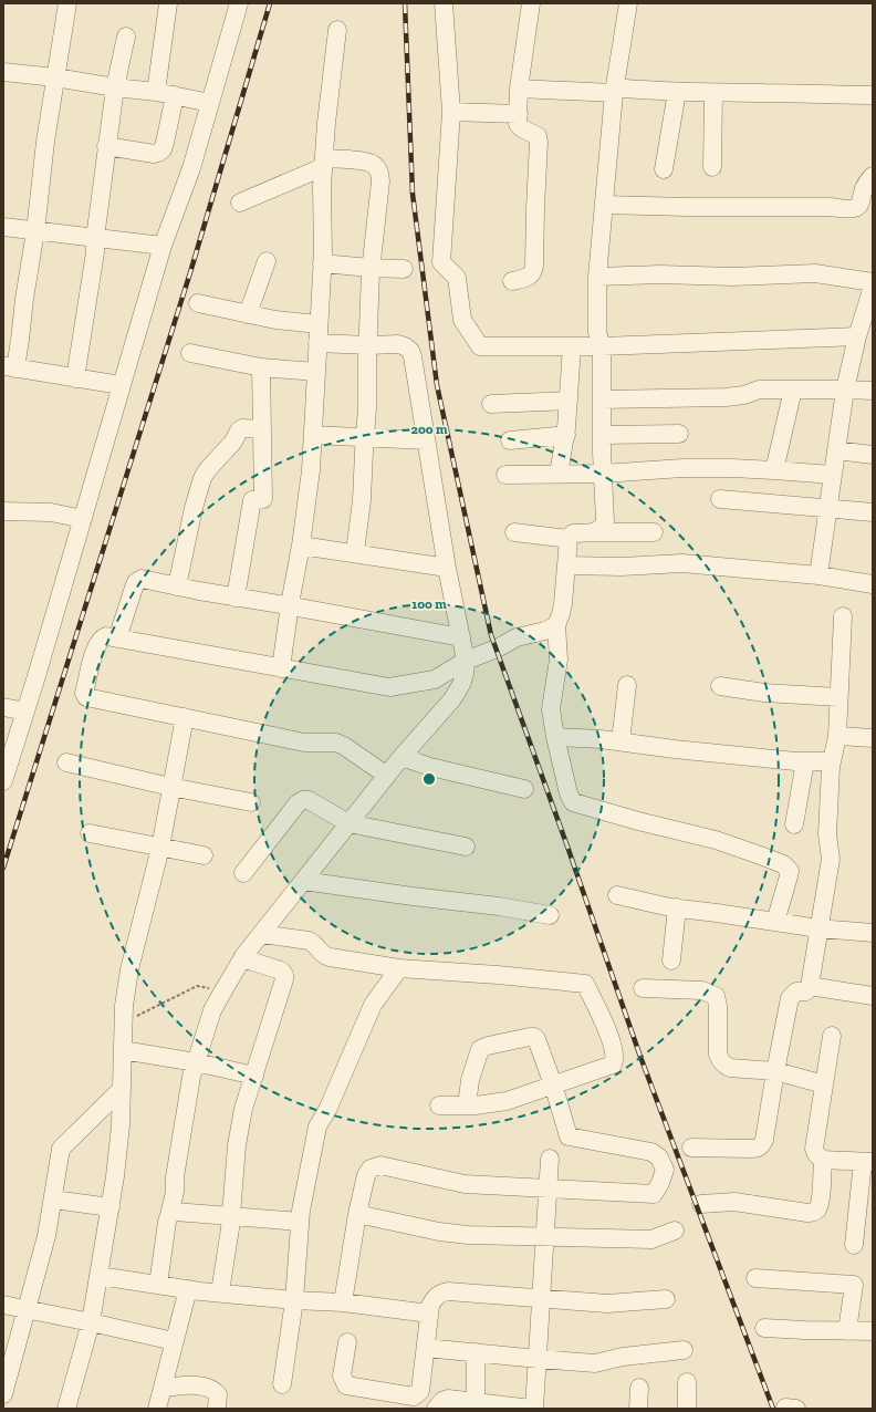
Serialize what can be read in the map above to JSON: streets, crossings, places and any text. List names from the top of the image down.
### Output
{
  "rings": ["200 m", "100 m"]
}
